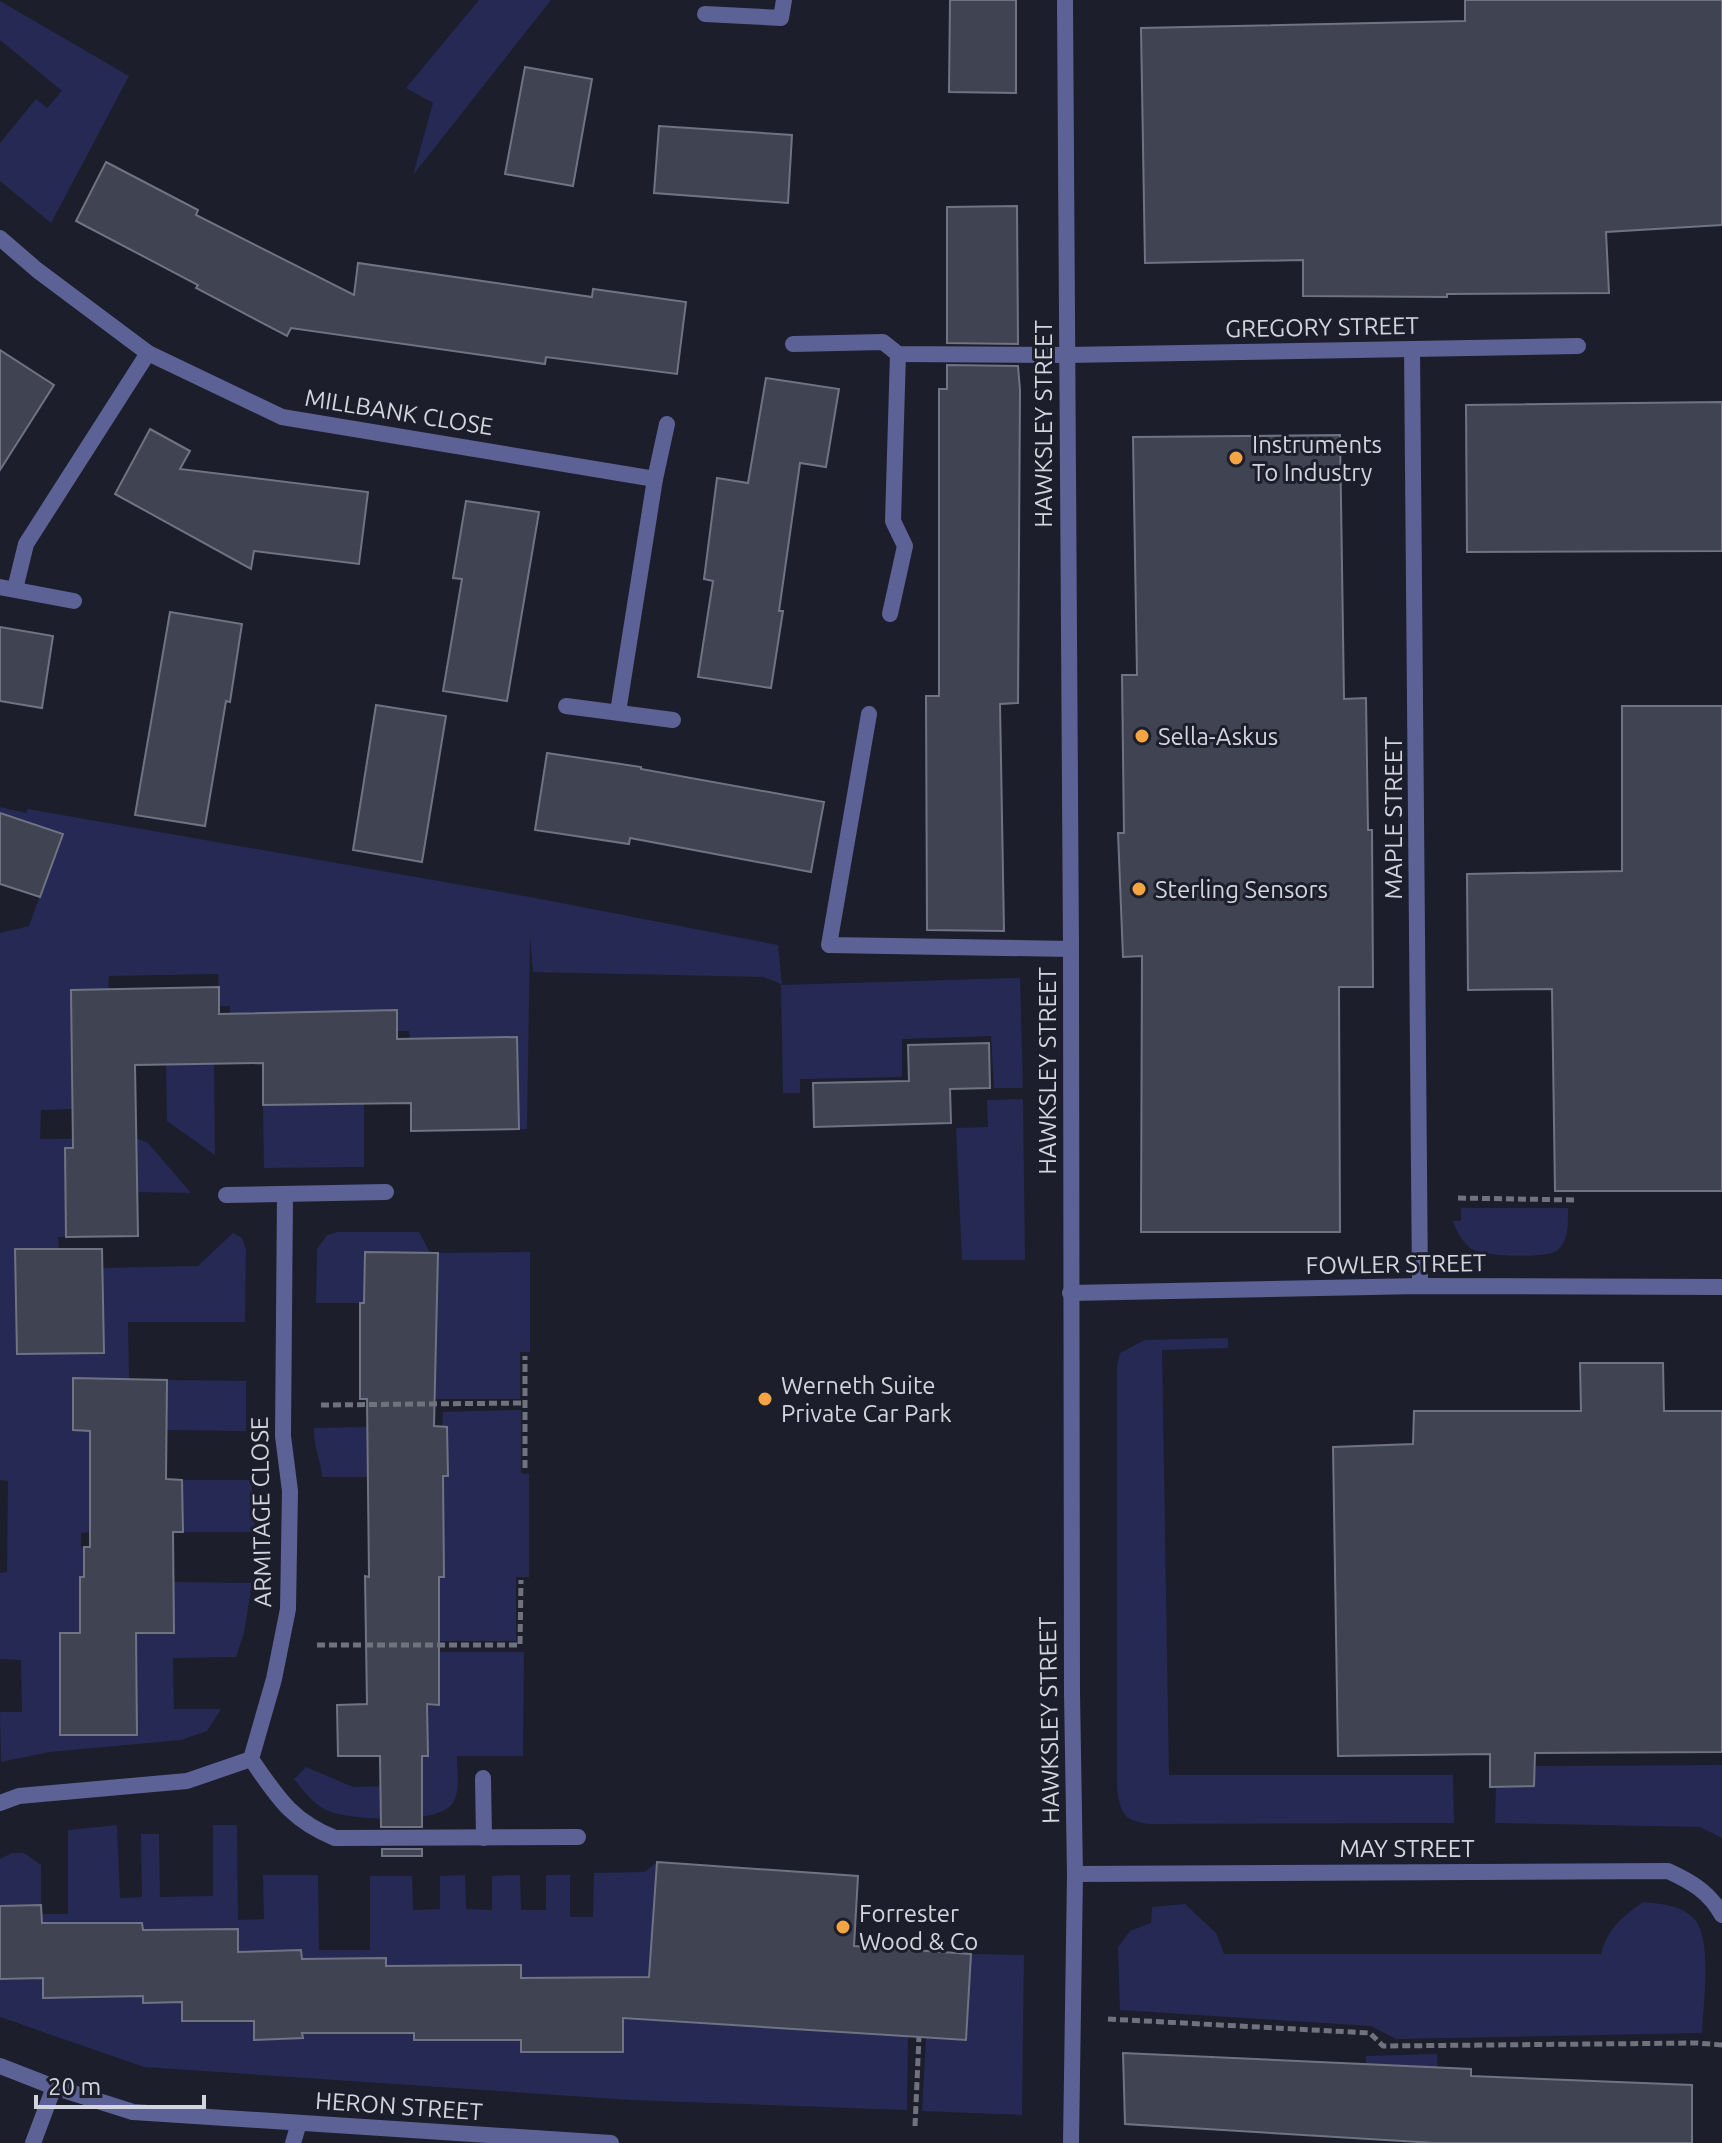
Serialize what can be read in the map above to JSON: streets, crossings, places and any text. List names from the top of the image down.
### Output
{
  "streets": {
    "street": [
      "GREGORY STREET",
      "MILLBANK CLOSE",
      "HAWKSLEY STREET",
      "MAPLE STREET",
      "FOWLER STREET",
      "ARMITAGE CLOSE",
      "MAY STREET",
      "HERON STREET"
    ]
  },
  "crossings": [
    ["GREGORY STREET", "HAWKSLEY STREET"],
    ["GREGORY STREET", "MAPLE STREET"],
    ["HAWKSLEY STREET", "FOWLER STREET"],
    ["HAWKSLEY STREET", "MAY STREET"],
    ["MAPLE STREET", "FOWLER STREET"]
  ],
  "places": [
    "Instruments To Industry",
    "Sella-Askus",
    "Sterling Sensors",
    "Werneth Suite Private Car Park",
    "Forrester Wood & Co"
  ],
  "scale_bar": "20 m"
}
